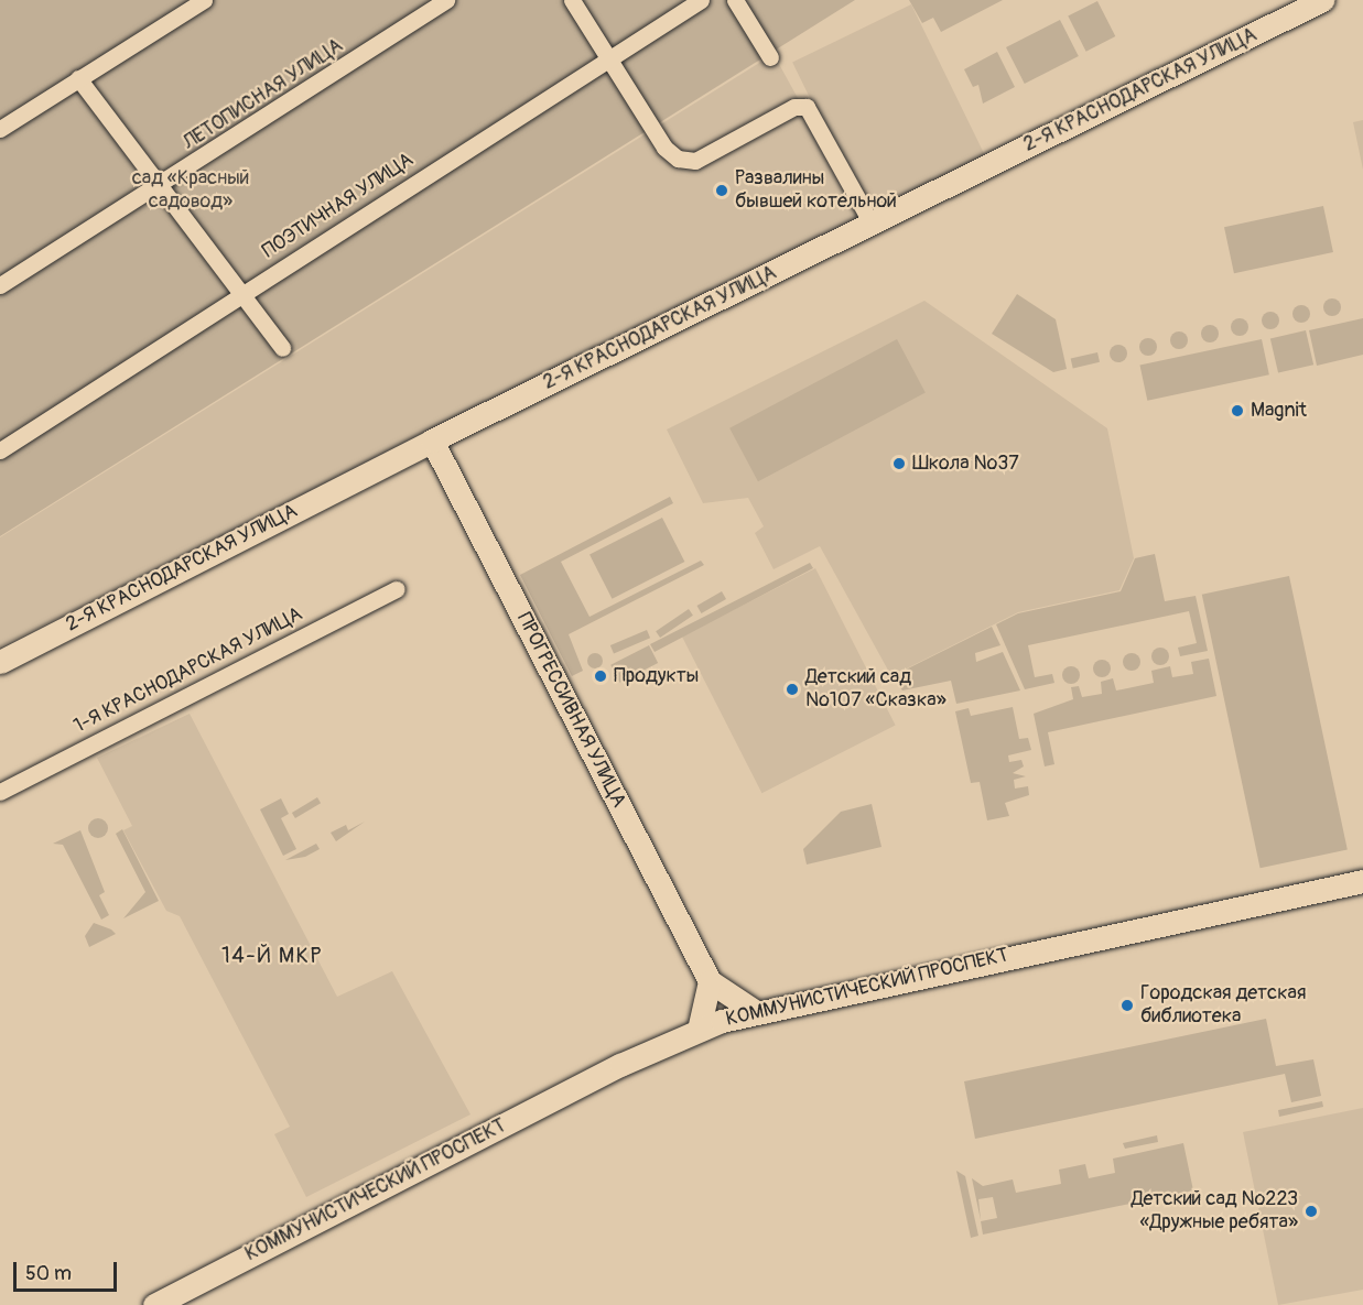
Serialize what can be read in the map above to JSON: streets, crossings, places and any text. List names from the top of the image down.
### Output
{
  "streets": {
    "street": [
      "2-Я КРАСНОДАРСКАЯ УЛИЦА",
      "ЛЕТОПИСНАЯ УЛИЦА",
      "ПОЭТИЧНАЯ УЛИЦА",
      "1-Я КРАСНОДАРСКАЯ УЛИЦА",
      "ПРОГРЕССИВНАЯ УЛИЦА",
      "КОММУНИСТИЧЕСКИЙ ПРОСПЕКТ"
    ]
  },
  "crossings": [
    ["2-Я КРАСНОДАРСКАЯ УЛИЦА", "ПРОГРЕССИВНАЯ УЛИЦА"]
  ],
  "districts": ["14-Й МКР"],
  "parks": ["сад «Красный садовод»"],
  "places": [
    "Развалины бывшей котельной",
    "Magnit",
    "Школа №37",
    "Продукты",
    "Детский сад №107 «Сказка»",
    "Городская детская библиотека",
    "Детский сад №223 «Дружные ребята»"
  ],
  "scale_bar": "50 m"
}
